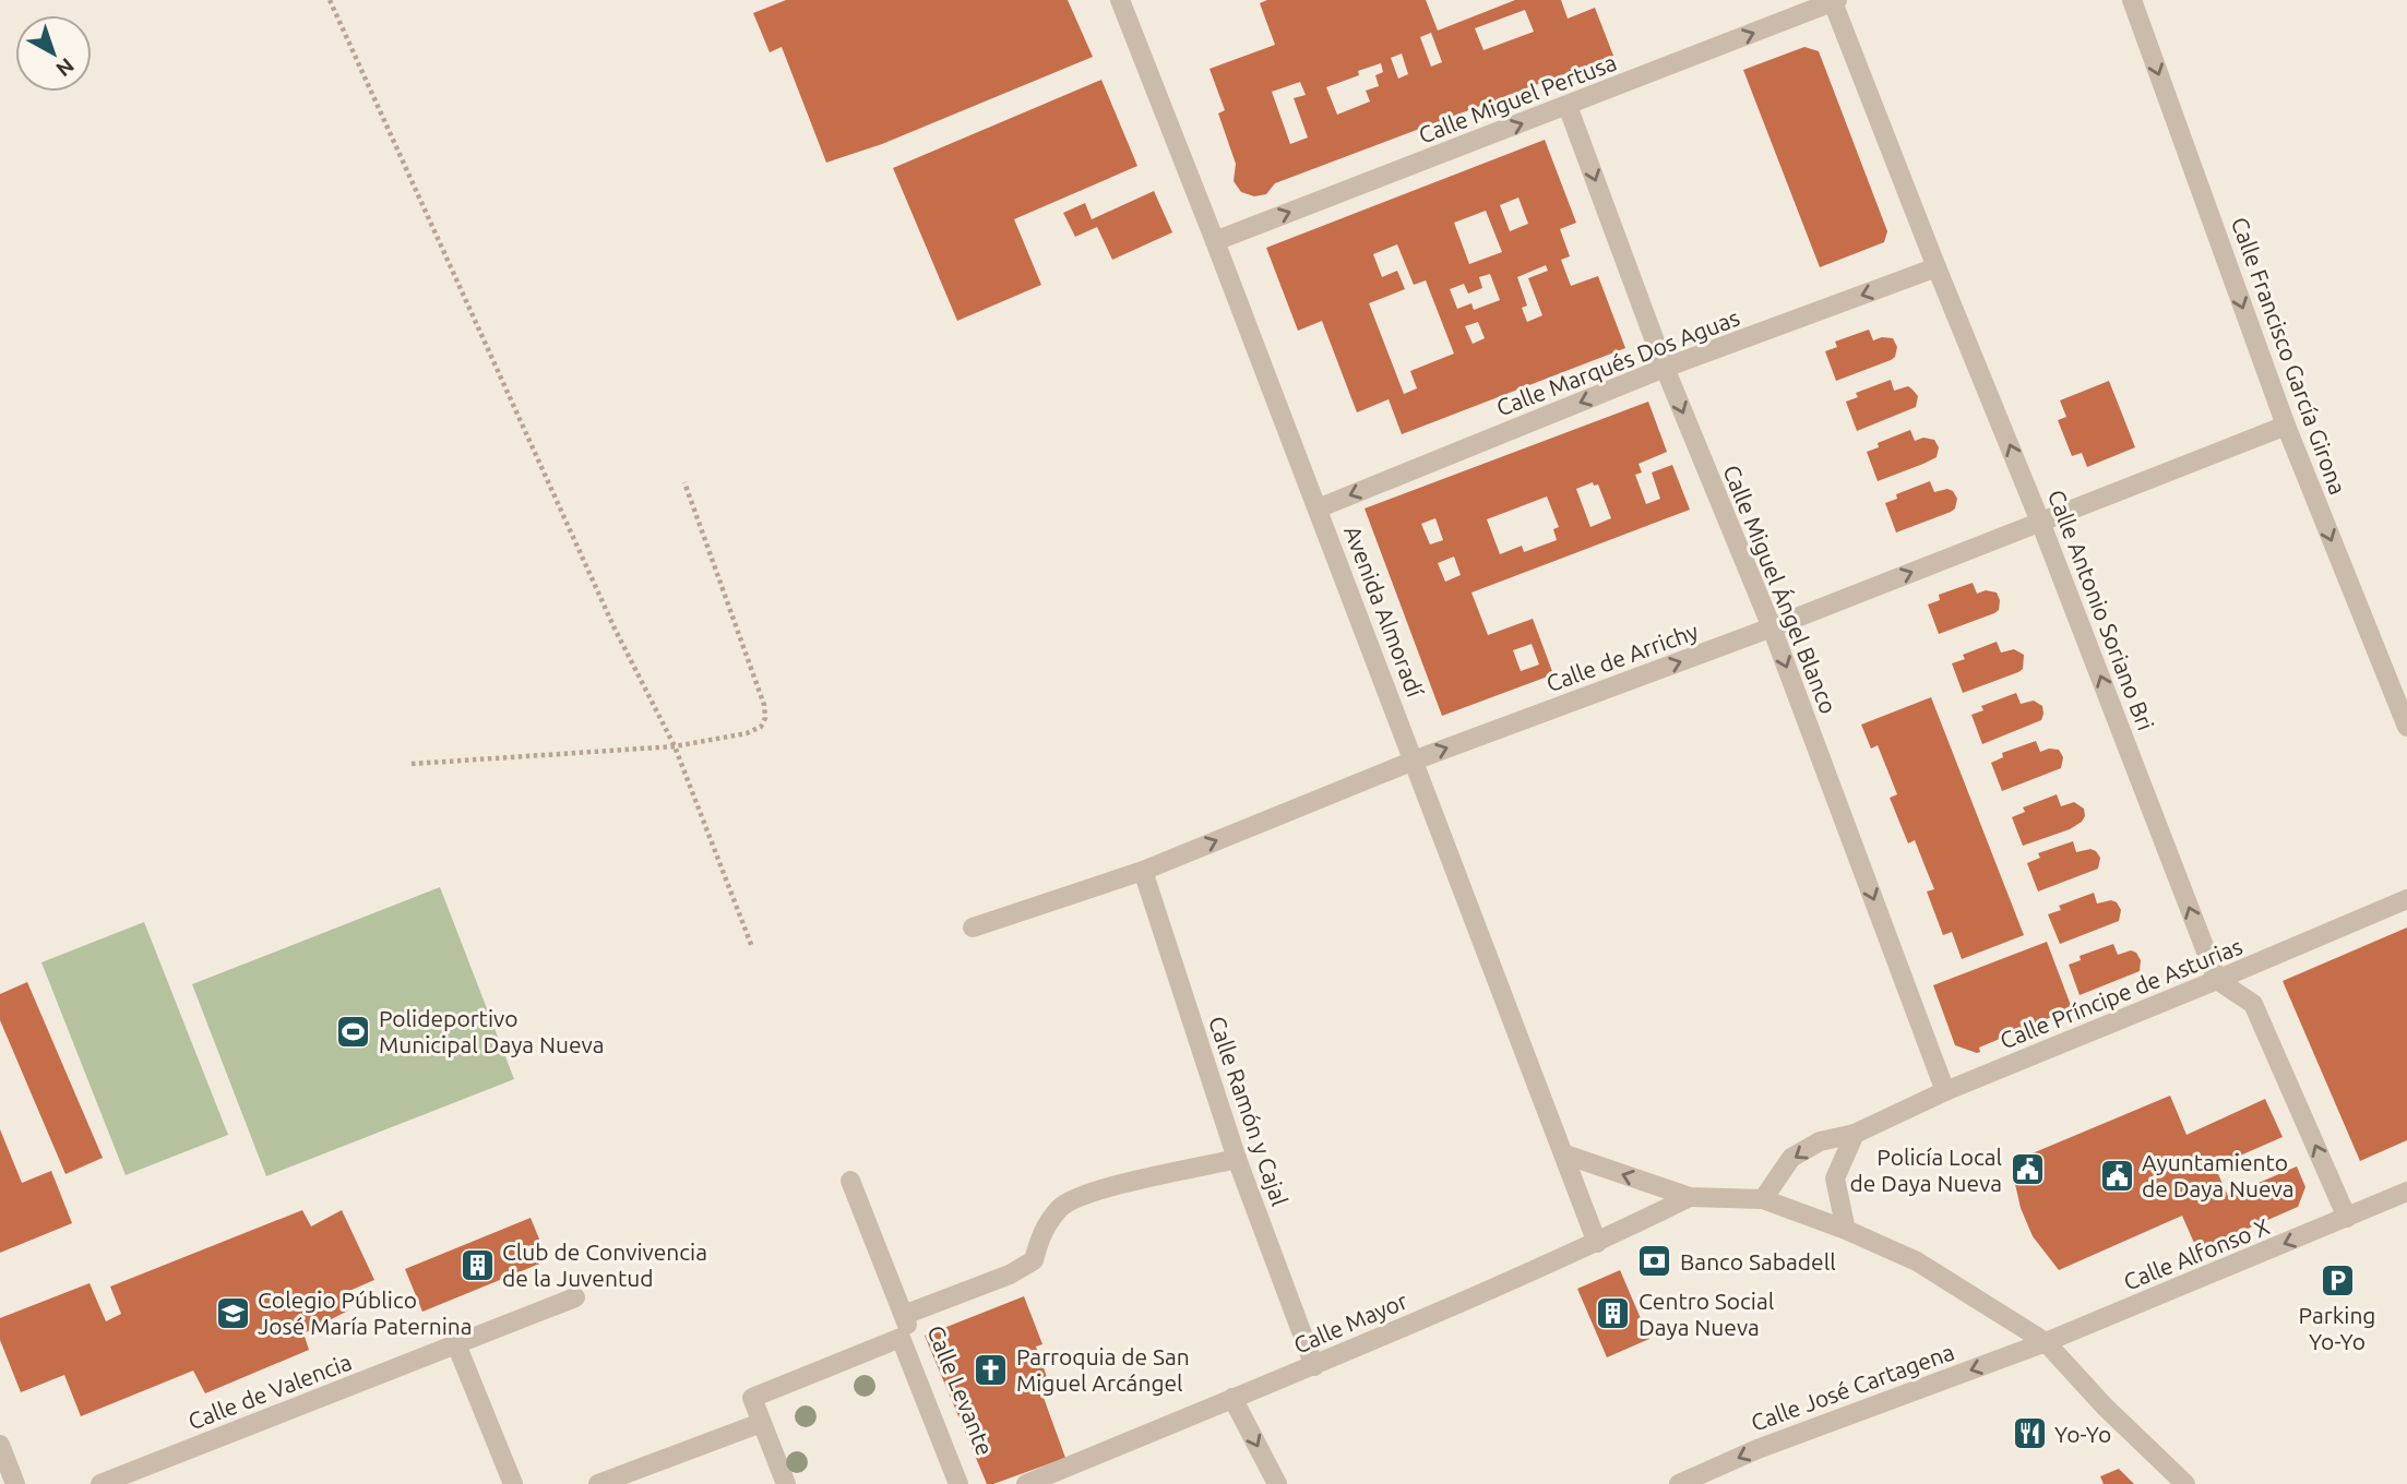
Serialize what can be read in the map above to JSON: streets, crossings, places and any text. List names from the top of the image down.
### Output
{
  "streets": {
    "street": [
      "Calle Miguel Pertusa",
      "Calle Francisco García Girona",
      "Calle Marqués Dos Aguas",
      "Calle Miguel Ángel Blanco",
      "Calle Antonio Soriano Bri",
      "Avenida Almoradí",
      "Calle de Arrichy",
      "Calle Príncipe de Asturias",
      "Calle Ramón y Cajal",
      "Calle Alfonso X",
      "Calle Mayor",
      "Calle José Cartagena",
      "Calle Levante",
      "Calle de Valencia"
    ]
  },
  "crossings": [
    ["Calle Miguel Pertusa", "Calle Miguel Ángel Blanco"],
    ["Calle Miguel Pertusa", "Calle Antonio Soriano Bri"],
    ["Calle Miguel Pertusa", "Avenida Almoradí"],
    ["Calle Francisco García Girona", "Calle de Arrichy"],
    ["Calle Marqués Dos Aguas", "Calle Miguel Ángel Blanco"],
    ["Calle Marqués Dos Aguas", "Calle Antonio Soriano Bri"],
    ["Calle Marqués Dos Aguas", "Avenida Almoradí"],
    ["Calle Miguel Ángel Blanco", "Calle de Arrichy"],
    ["Calle Miguel Ángel Blanco", "Calle Príncipe de Asturias"],
    ["Calle Antonio Soriano Bri", "Calle de Arrichy"],
    ["Calle Antonio Soriano Bri", "Calle Príncipe de Asturias"],
    ["Avenida Almoradí", "Calle de Arrichy"],
    ["Avenida Almoradí", "Calle Mayor"],
    ["Calle de Arrichy", "Calle Ramón y Cajal"],
    ["Calle Ramón y Cajal", "Calle Mayor"],
    ["Calle Ramón y Cajal", "Calle Levante"],
    ["Calle Alfonso X", "Calle José Cartagena"]
  ],
  "one_way": [
    "Calle Miguel Pertusa",
    "Calle Francisco García Girona",
    "Calle Marqués Dos Aguas",
    "Calle Miguel Ángel Blanco",
    "Calle Antonio Soriano Bri",
    "Calle de Arrichy",
    "Calle Alfonso X",
    "Calle José Cartagena"
  ],
  "places": {
    "sports": ["Polideportivo Municipal Daya Nueva"],
    "public building": ["Policía Local de Daya Nueva", "Ayuntamiento de Daya Nueva"],
    "bank": ["Banco Sabadell"],
    "building": ["Club de Convivencia de la Juventud", "Centro Social Daya Nueva"],
    "parking": ["Parking Yo-Yo"],
    "school or university": ["Colegio Público José María Paternina"],
    "church": ["Parroquia de San Miguel Arcángel"],
    "restaurant": ["Yo-Yo"]
  },
  "north": "bottom right"
}
